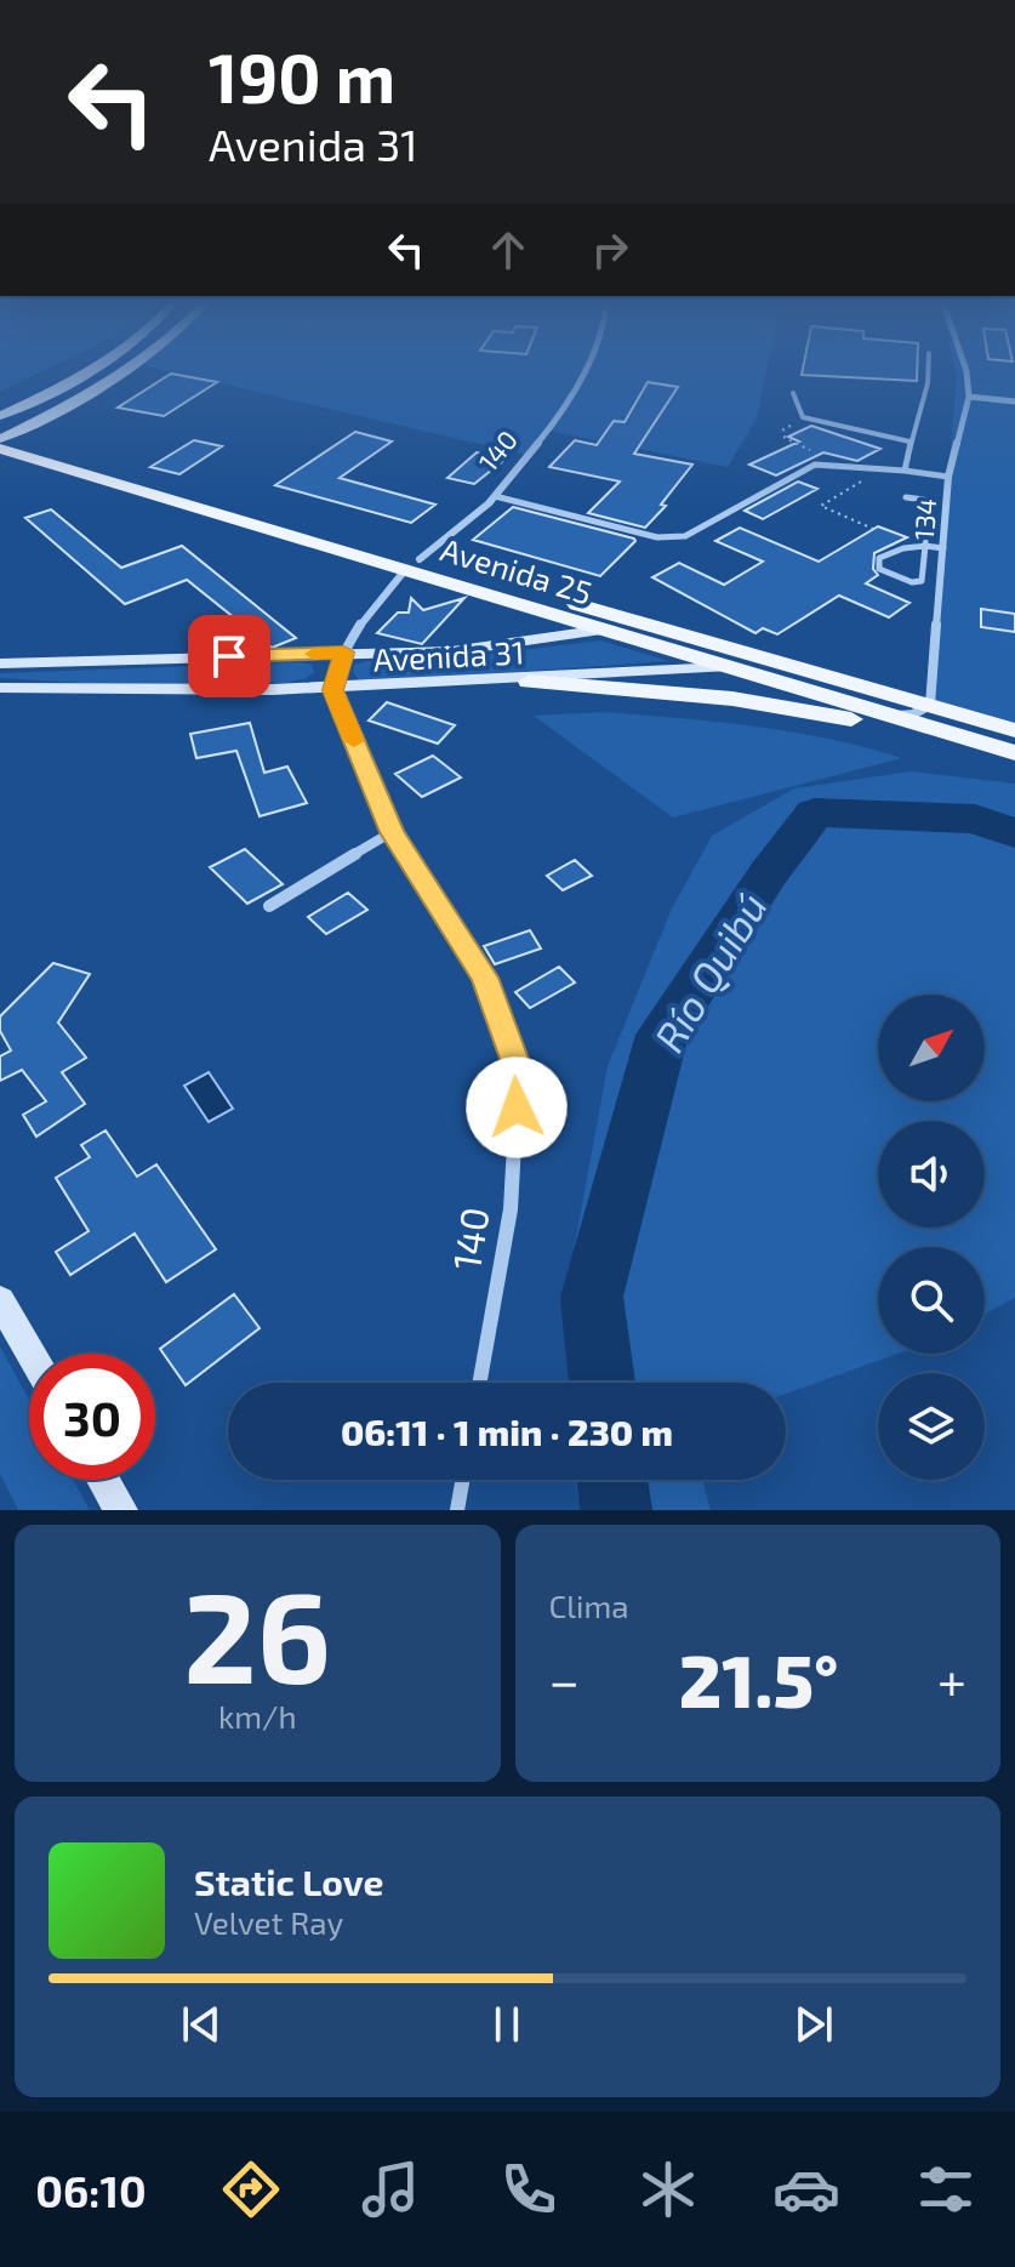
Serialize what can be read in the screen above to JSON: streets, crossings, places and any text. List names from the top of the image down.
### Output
{
  "streets": {
    "main road": ["Avenida 25", "Avenida 31"],
    "street": ["140", "134"]
  },
  "crossings": [
    ["140", "Avenida 25"],
    ["140", "Avenida 31"],
    ["134", "Avenida 25"],
    ["Avenida 25", "Avenida 31"]
  ],
  "water": ["Río Quibú"],
  "north": "top right",
  "page": {
    "turn": ["190 m", "Avenida 31"],
    "limit": "30",
    "trip": "06:11 · 1 min · 230 m",
    "tile": [
      ["26", "km/h"],
      "Clima"
    ],
    "heat": ["−", "21.5°", "+"],
    "song": ["Static Love", "Velvet Ray"],
    "tabs": "06:10"
  }
}
